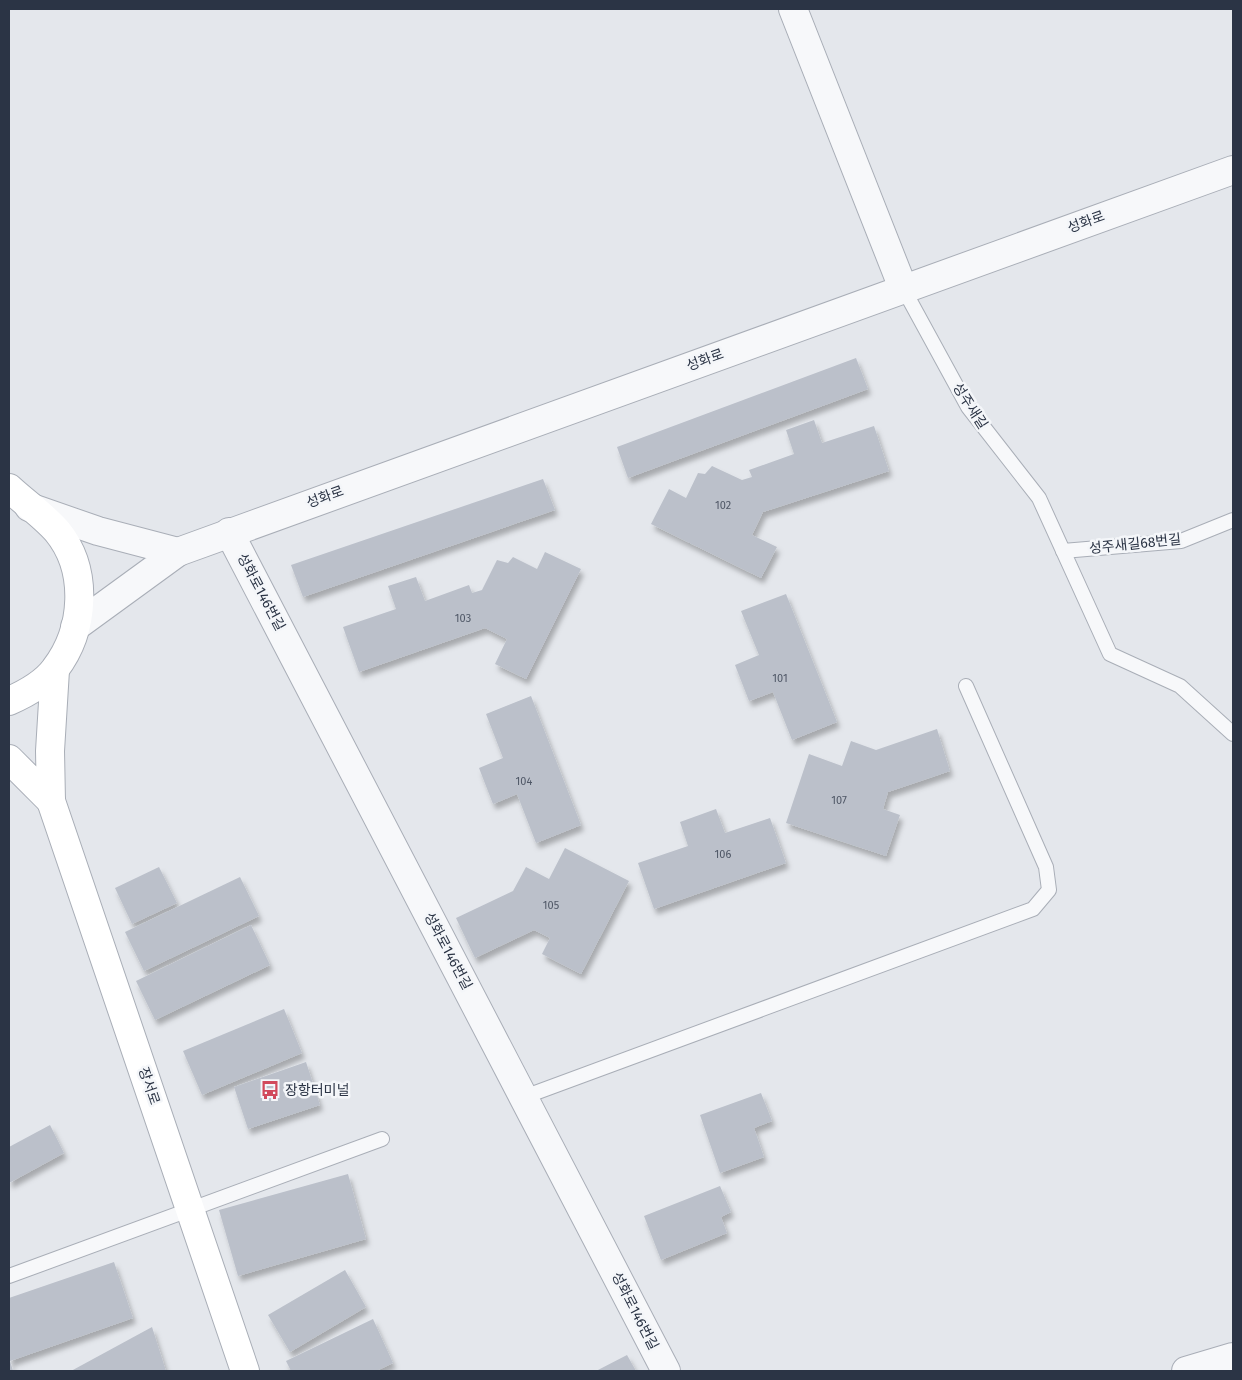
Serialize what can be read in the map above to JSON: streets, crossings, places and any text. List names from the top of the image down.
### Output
{
  "streets": {
    "main road": ["장서로"],
    "street": ["성화로", "성주새길", "성화로146번길"],
    "lane": ["성주새길68번길"]
  },
  "crossings": [
    ["성화로", "성주새길"],
    ["성화로", "성화로146번길"],
    ["성주새길", "성주새길68번길"]
  ],
  "places": {
    "bus stop": ["장항터미널"]
  },
  "house_numbers": [
    "102",
    "103",
    "101",
    "104",
    "107",
    "106",
    "105"
  ]
}
